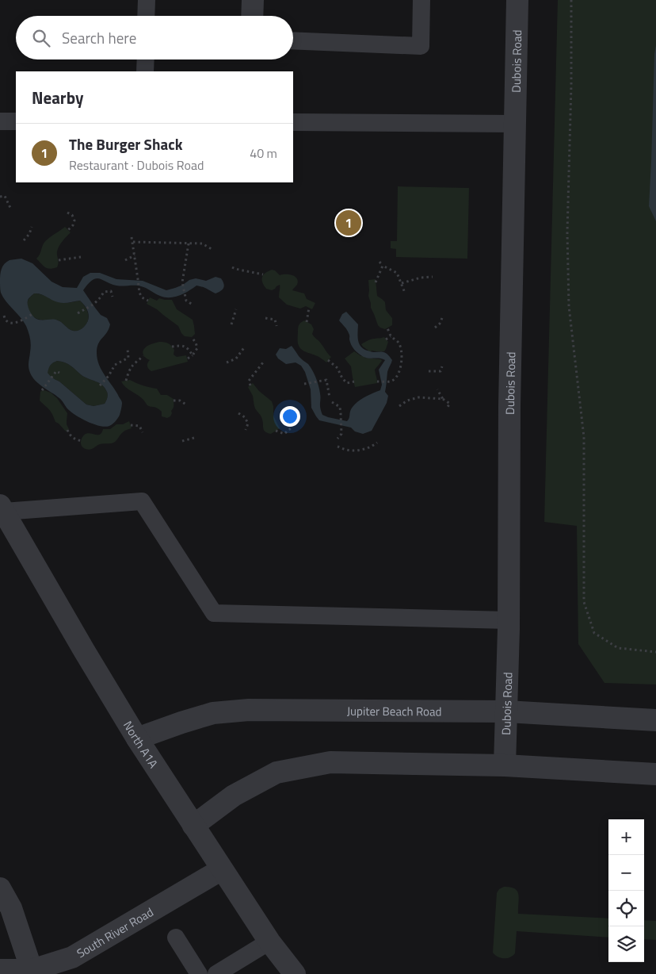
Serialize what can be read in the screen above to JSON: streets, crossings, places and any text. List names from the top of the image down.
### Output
{
  "streets": {
    "street": [
      "Dubois Road",
      "Jupiter Beach Road",
      "North A1A",
      "South River Road"
    ]
  },
  "crossings": [
    ["Dubois Road", "Jupiter Beach Road"],
    ["Jupiter Beach Road", "North A1A"],
    ["North A1A", "South River Road"]
  ],
  "page": {
    "search": "Search here",
    "heading": "Nearby",
    "list": [
      {
        "mark": "1",
        "name": "The Burger Shack",
        "note": "Restaurant · Dubois Road",
        "value": "40 m"
      }
    ],
    "pins": "1",
    "map_buttons": ["+", "−"]
  }
}
